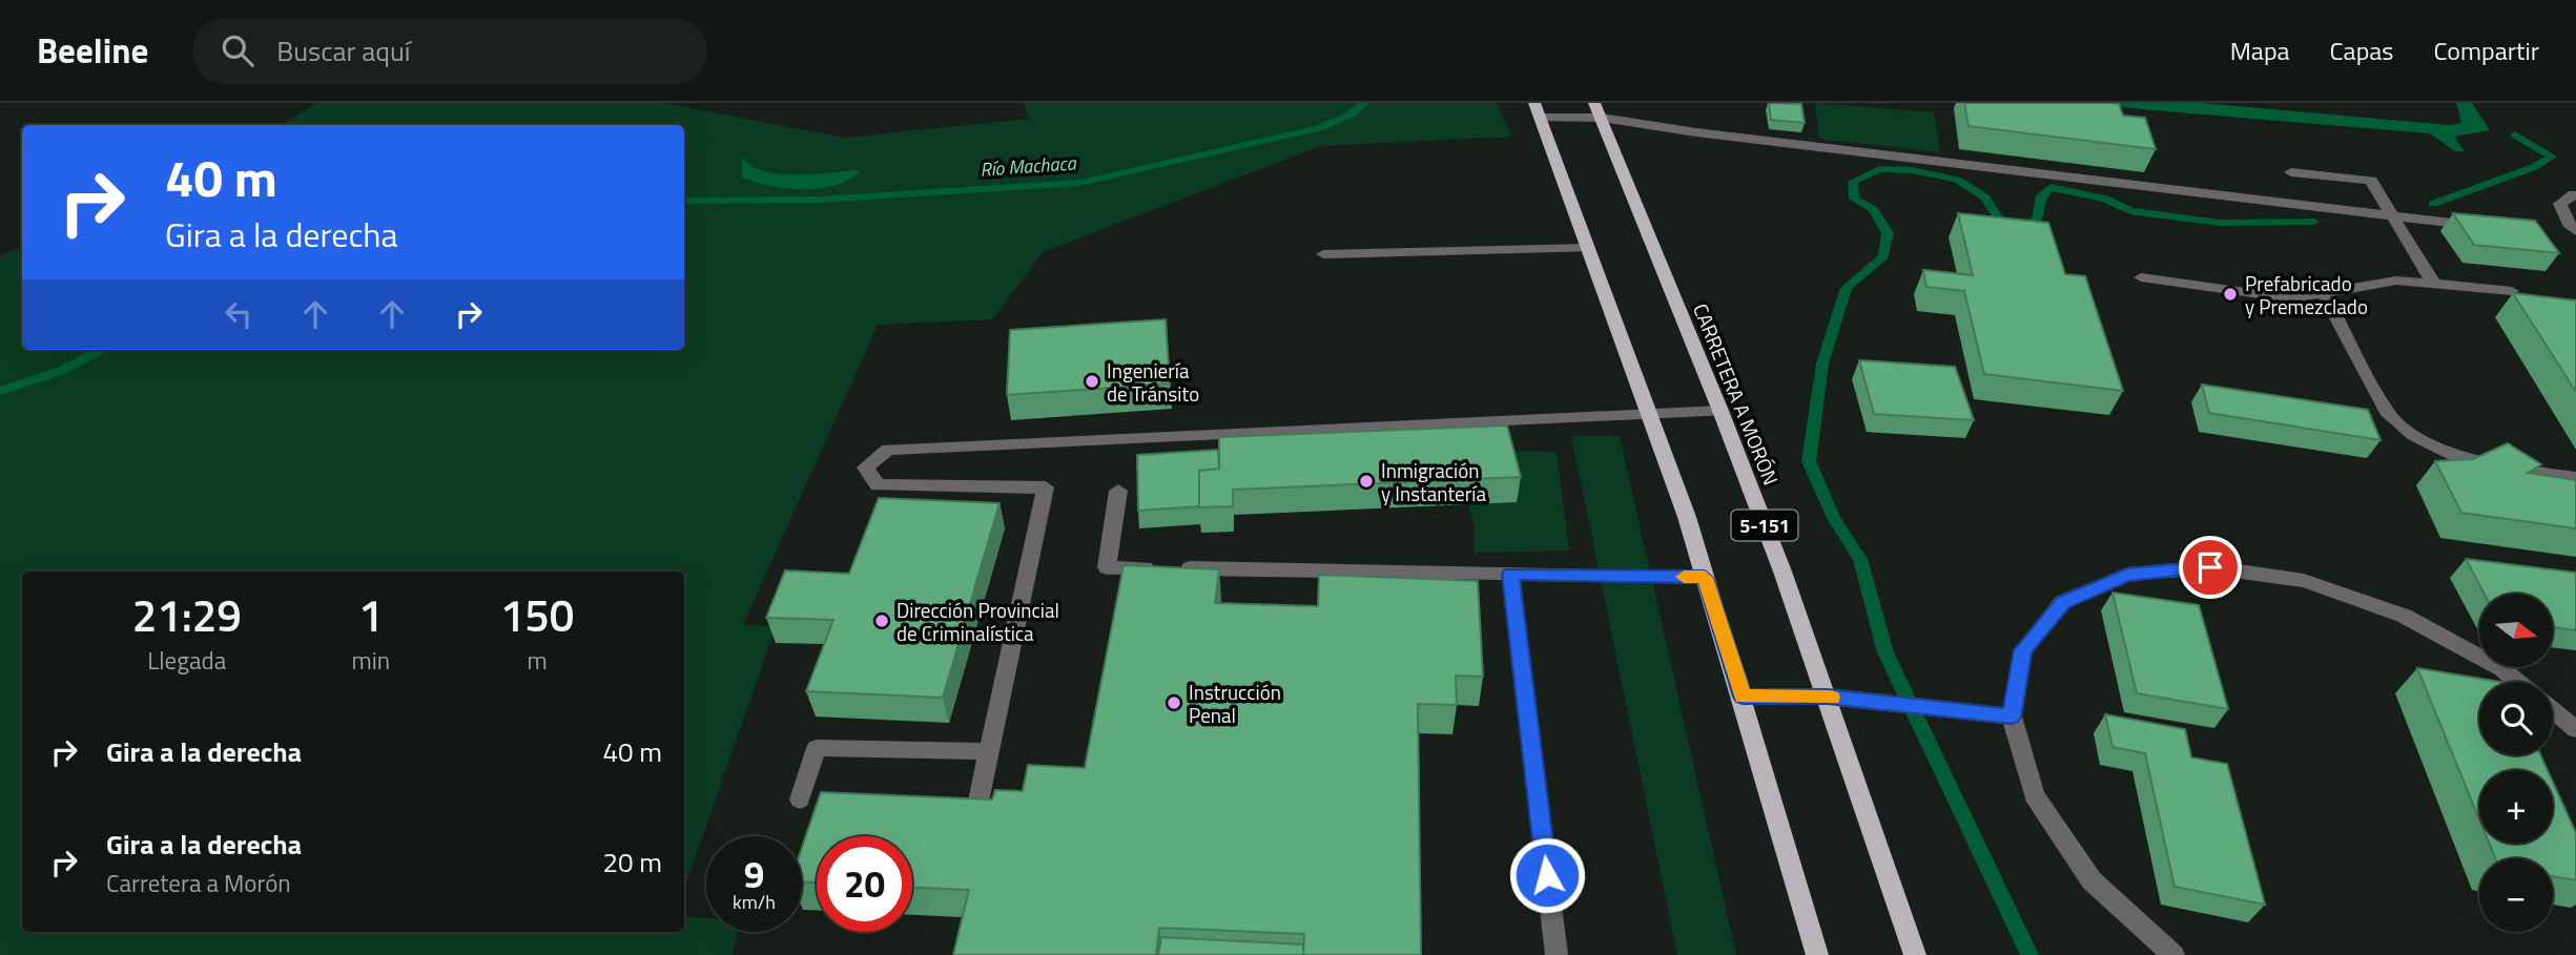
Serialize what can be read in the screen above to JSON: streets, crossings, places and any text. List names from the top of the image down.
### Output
{
  "streets": {
    "main road": ["CARRETERA A MORÓN", "5-151"]
  },
  "water": ["Río Machaca"],
  "places": [
    "Prefabricado y Premezclado",
    "Ingeniería de Tránsito",
    "Inmigración y Instantería",
    "Dirección Provincial de Criminalística",
    "Instrucción Penal"
  ],
  "north": "right",
  "page": {
    "header": "Beeline",
    "search": "Buscar aquí",
    "nav": ["Mapa", "Capas", "Compartir"],
    "turn": ["40 m", "Gira a la derecha"],
    "eta": [
      "21:29",
      "Llegada",
      "1",
      "min",
      "150",
      "m"
    ],
    "map_buttons": ["+", "−"],
    "list": [
      {
        "name": "Gira a la derecha",
        "value": "40 m"
      },
      {
        "name": "Gira a la derecha",
        "note": "Carretera a Morón",
        "value": "20 m"
      }
    ],
    "speed": "9 km/h",
    "limit": "20"
  }
}
